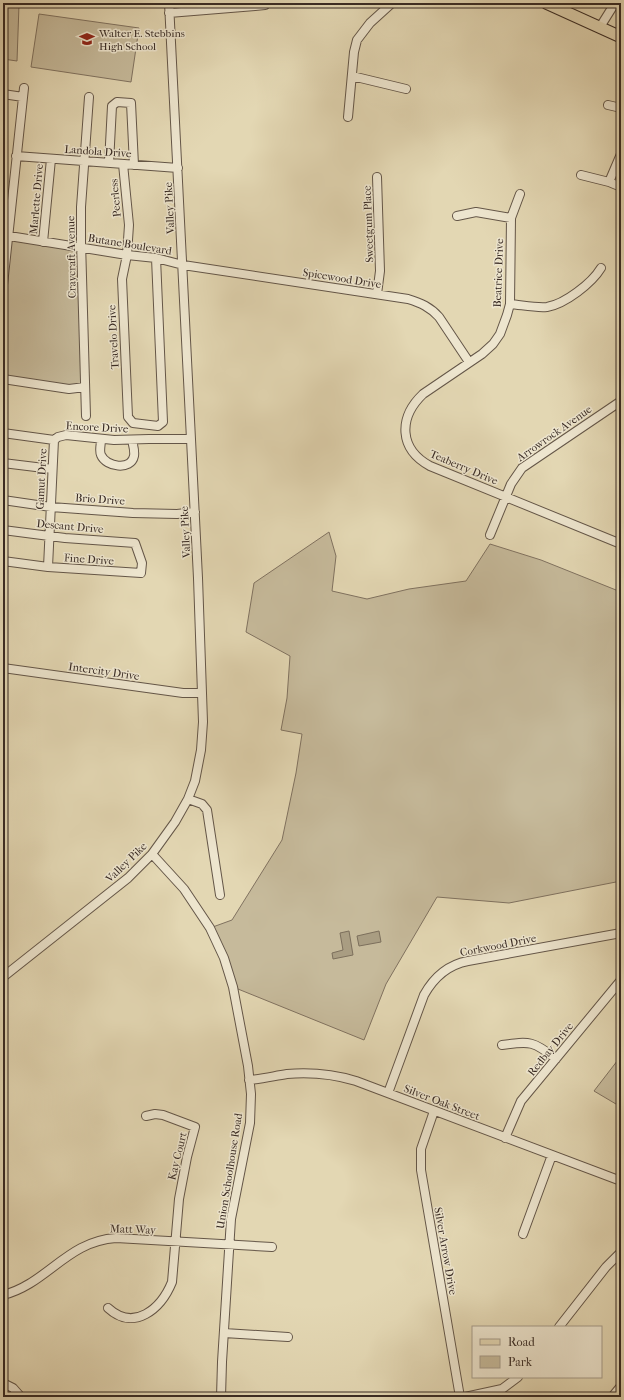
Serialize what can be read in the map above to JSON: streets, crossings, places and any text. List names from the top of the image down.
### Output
{
  "streets": {
    "street": [
      "Landola Drive",
      "Peerless",
      "Marlette Drive",
      "Valley Pike",
      "Sweetgum Place",
      "Butane Boulevard",
      "Craycraft Avenue",
      "Beatrice Drive",
      "Spicewood Drive",
      "Travelo Drive",
      "Encore Drive",
      "Arrowrock Avenue",
      "Teaberry Drive",
      "Gamut Drive",
      "Brio Drive",
      "Descant Drive",
      "Fine Drive",
      "Intercity Drive",
      "Corkwood Drive",
      "Redbay Drive",
      "Silver Oak Street",
      "Kay Court",
      "Union Schoolhouse Road",
      "Matt Way",
      "Silver Arrow Drive"
    ]
  },
  "crossings": [
    ["Landola Drive", "Peerless"],
    ["Landola Drive", "Marlette Drive"],
    ["Landola Drive", "Valley Pike"],
    ["Landola Drive", "Craycraft Avenue"],
    ["Peerless", "Butane Boulevard"],
    ["Peerless", "Travelo Drive"],
    ["Marlette Drive", "Butane Boulevard"],
    ["Valley Pike", "Butane Boulevard"],
    ["Valley Pike", "Spicewood Drive"],
    ["Valley Pike", "Encore Drive"],
    ["Valley Pike", "Brio Drive"],
    ["Valley Pike", "Intercity Drive"],
    ["Valley Pike", "Union Schoolhouse Road"],
    ["Sweetgum Place", "Spicewood Drive"],
    ["Butane Boulevard", "Craycraft Avenue"],
    ["Butane Boulevard", "Spicewood Drive"],
    ["Butane Boulevard", "Travelo Drive"],
    ["Beatrice Drive", "Spicewood Drive"],
    ["Beatrice Drive", "Teaberry Drive"],
    ["Spicewood Drive", "Teaberry Drive"],
    ["Encore Drive", "Gamut Drive"],
    ["Arrowrock Avenue", "Teaberry Drive"],
    ["Gamut Drive", "Brio Drive"],
    ["Gamut Drive", "Descant Drive"],
    ["Gamut Drive", "Fine Drive"],
    ["Descant Drive", "Fine Drive"],
    ["Corkwood Drive", "Silver Oak Street"],
    ["Redbay Drive", "Silver Oak Street"],
    ["Silver Oak Street", "Union Schoolhouse Road"],
    ["Silver Oak Street", "Silver Arrow Drive"],
    ["Kay Court", "Matt Way"],
    ["Union Schoolhouse Road", "Matt Way"]
  ],
  "places": {
    "school or university": ["Walter E. Stebbins High School"]
  },
  "legend": ["Road", "Park"]
}
